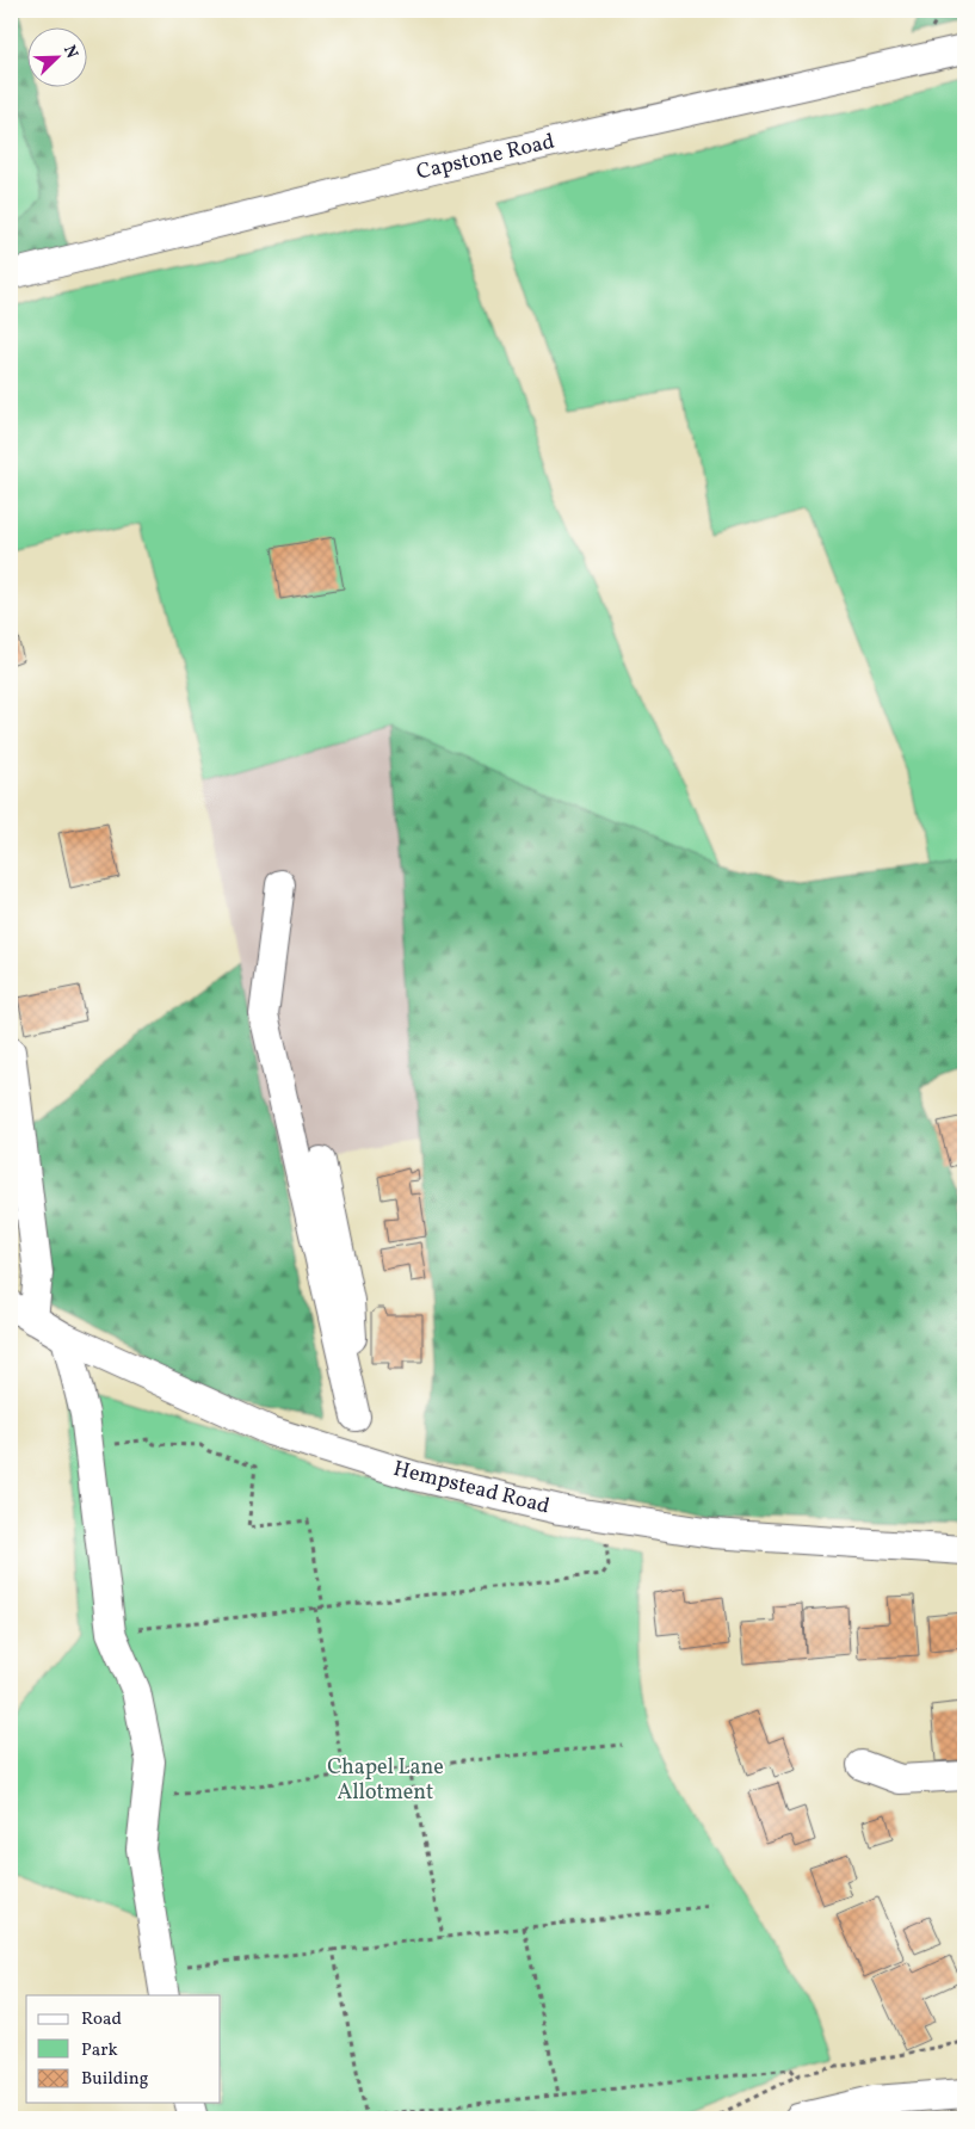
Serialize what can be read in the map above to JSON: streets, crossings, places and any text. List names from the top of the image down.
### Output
{
  "streets": {
    "street": ["Capstone Road", "Hempstead Road"]
  },
  "parks": ["Chapel Lane Allotment"],
  "legend": ["Road", "Park", "Building"],
  "north": "top right"
}
